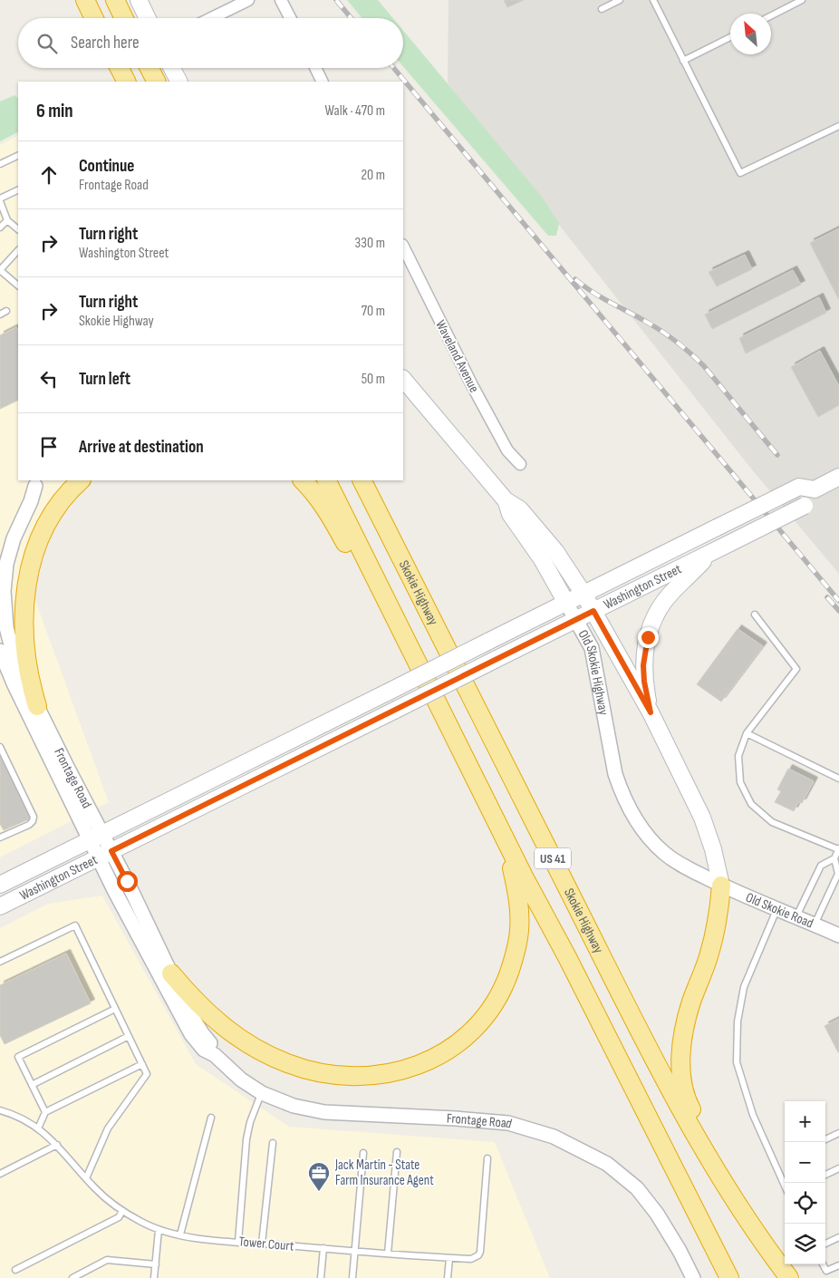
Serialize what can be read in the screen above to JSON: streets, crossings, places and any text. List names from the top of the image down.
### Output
{
  "streets": {
    "highway": ["Skokie Highway", "US 41"],
    "main road": ["Washington Street", "Old Skokie Highway"],
    "street": ["Waveland Avenue", "Frontage Road", "Old Skokie Road"],
    "lane": ["Tower Court"]
  },
  "crossings": [
    ["Washington Street", "Old Skokie Highway"],
    ["Washington Street", "Frontage Road"],
    ["Old Skokie Highway", "Old Skokie Road"]
  ],
  "places": {
    "office": ["Jack Martin - State Farm Insurance Agent"]
  },
  "north": "top left",
  "page": {
    "search": "Search here",
    "heading": ["6 min", "Walk · 470 m"],
    "list": [
      ["Continue", "Frontage Road", "20 m"],
      ["Turn right", "Washington Street", "330 m"],
      ["Turn right", "Skokie Highway", "70 m"],
      ["Turn left", "50 m"],
      "Arrive at destination"
    ],
    "map_buttons": ["+", "−"]
  }
}
